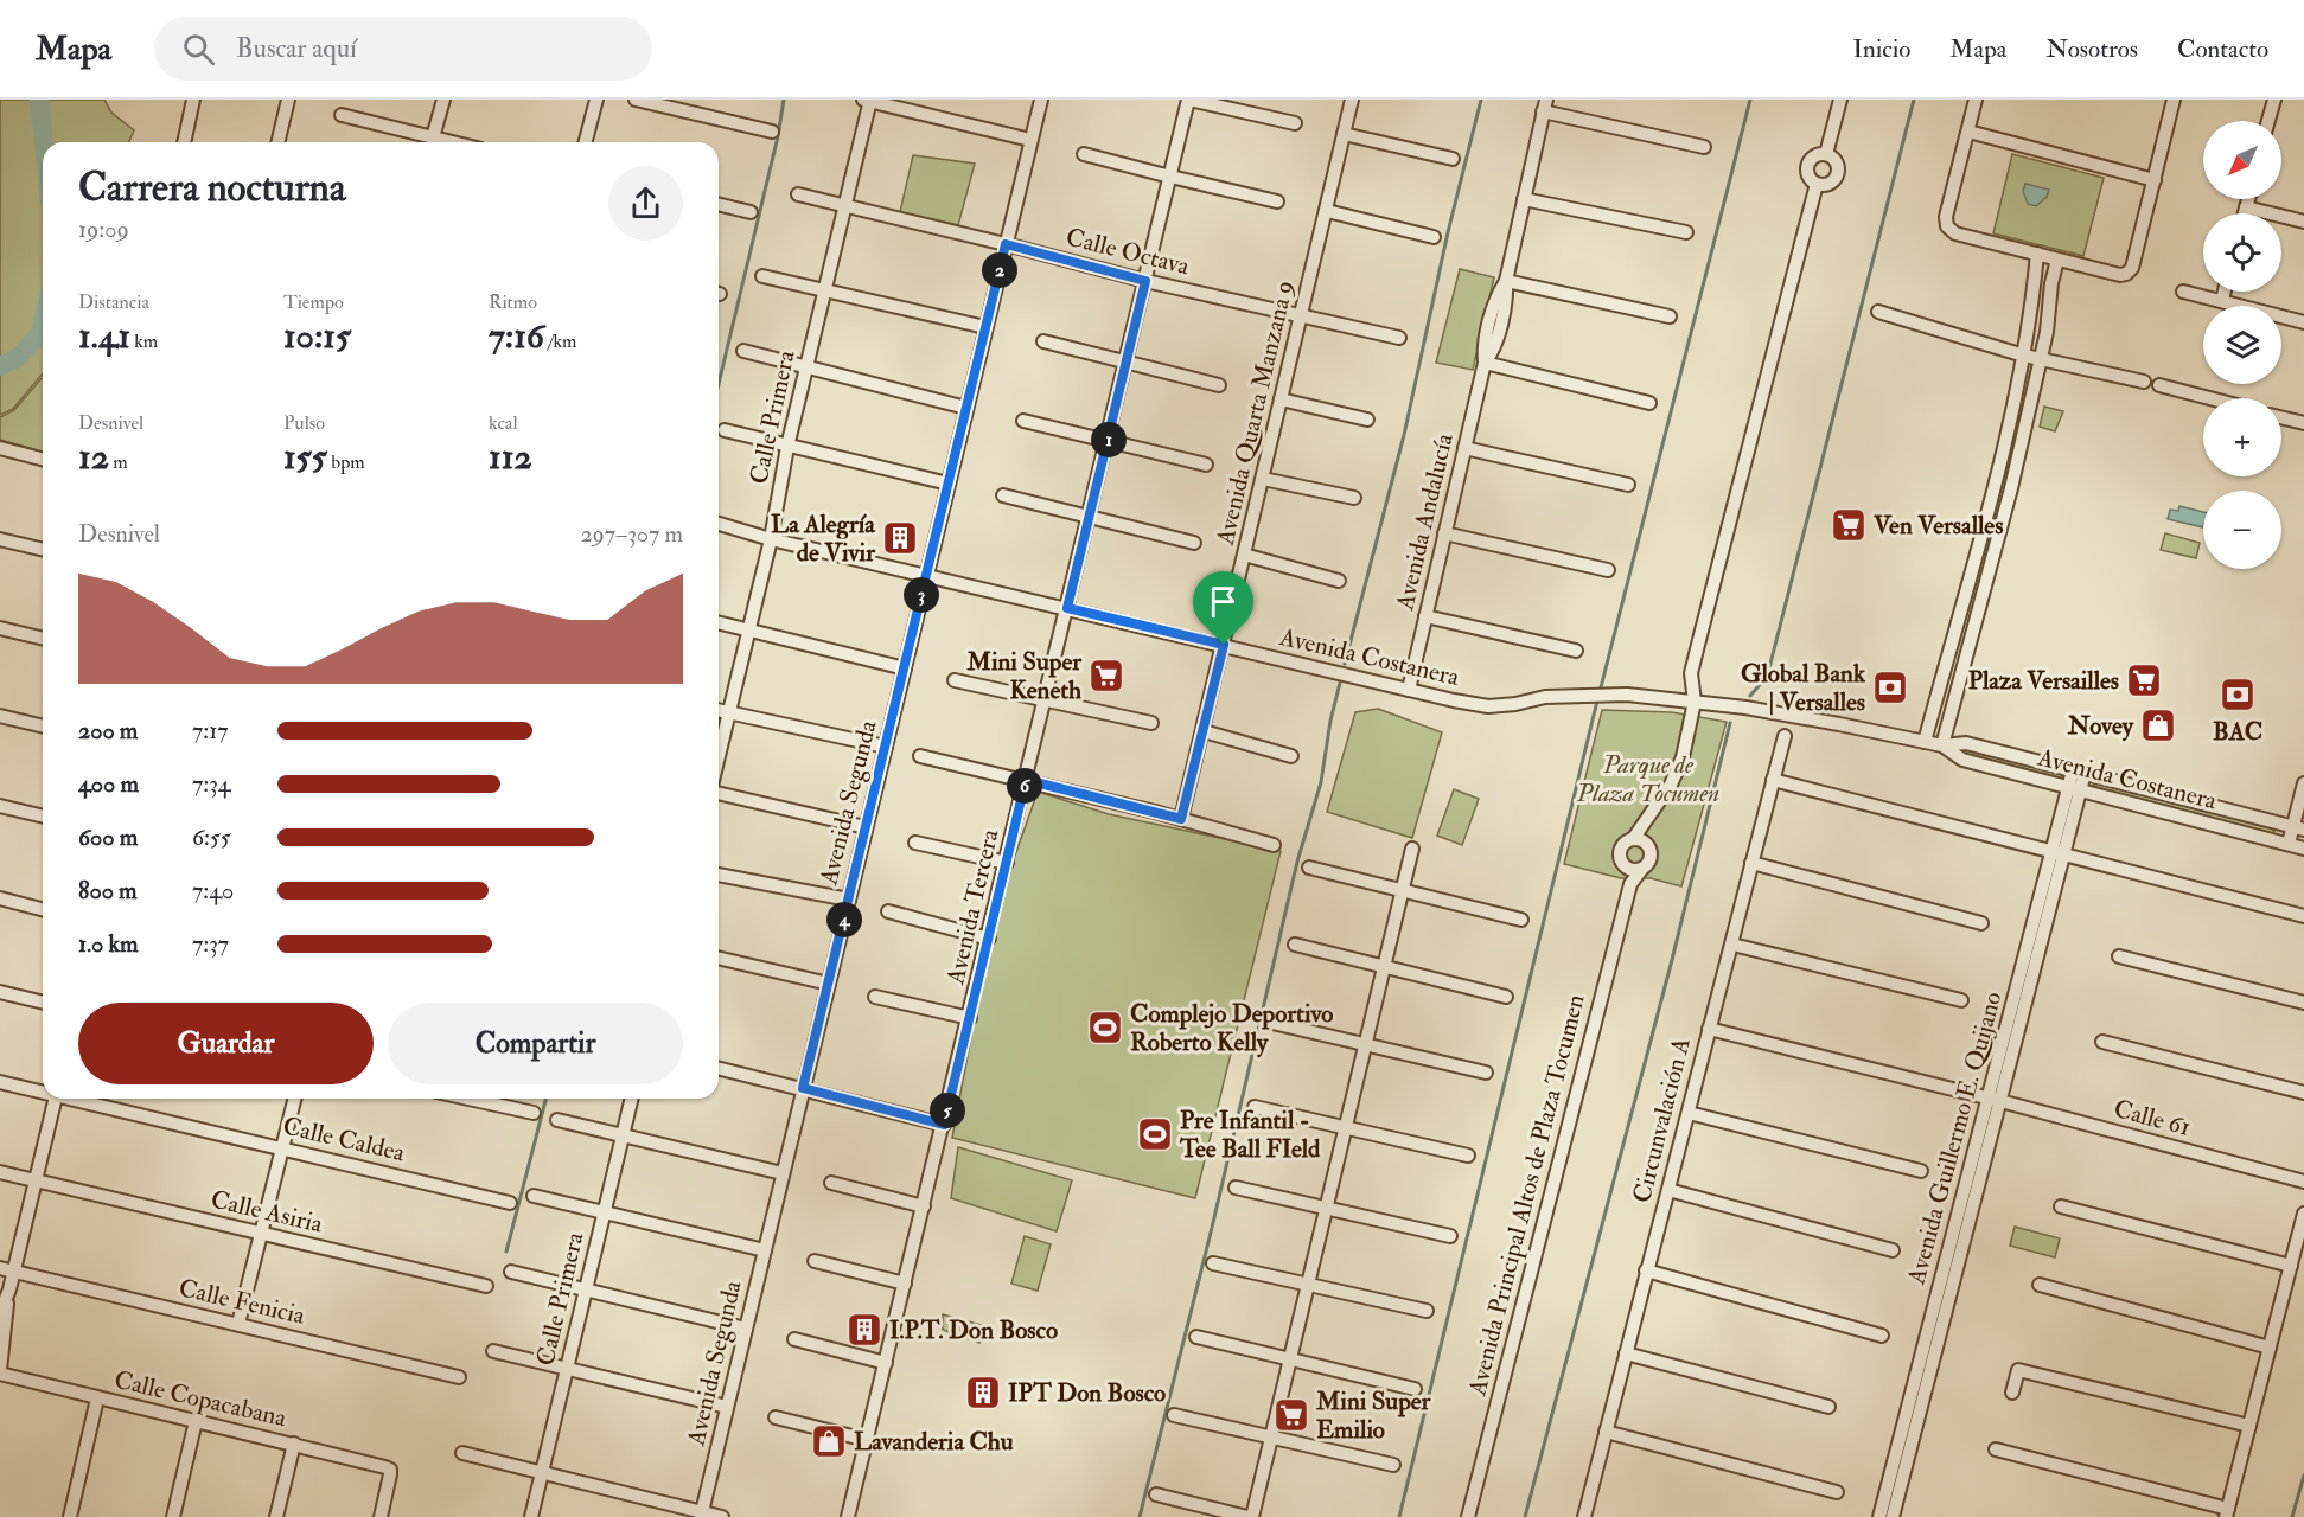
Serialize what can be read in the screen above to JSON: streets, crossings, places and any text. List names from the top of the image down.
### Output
{
  "streets": {
    "street": [
      "Calle Octava",
      "Avenida Quarta Manzana 9",
      "Calle Primera",
      "Avenida Andalucía",
      "Avenida Costanera",
      "Avenida Segunda",
      "Avenida Tercera",
      "Calle 61",
      "Circunvalación A",
      "Avenida Guillermo E. Quijano",
      "Calle Caldea",
      "Avenida Principal Altos de Plaza Tocumen",
      "Calle Asiria",
      "Calle Fenicia",
      "Calle Copacabana"
    ]
  },
  "crossings": [
    ["Calle Octava", "Avenida Quarta Manzana 9"],
    ["Calle Octava", "Calle Primera"],
    ["Calle Octava", "Avenida Segunda"],
    ["Calle Octava", "Avenida Tercera"],
    ["Avenida Quarta Manzana 9", "Avenida Costanera"],
    ["Calle Primera", "Avenida Costanera"],
    ["Avenida Andalucía", "Avenida Costanera"],
    ["Avenida Costanera", "Avenida Segunda"],
    ["Avenida Costanera", "Avenida Tercera"],
    ["Avenida Costanera", "Avenida Guillermo E. Quijano"],
    ["Calle 61", "Circunvalación A"],
    ["Calle 61", "Avenida Guillermo E. Quijano"]
  ],
  "parks": ["Parque de Plaza Tocumen"],
  "places": {
    "supermarket": [
      "Ven Versalles",
      "Mini Super Keneth",
      "Plaza Versailles",
      "Mini Super Emilio"
    ],
    "building": ["La Alegría de Vivir", "I.P.T. Don Bosco", "IPT Don Bosco"],
    "bank": ["Global Bank | Versalles", "BAC"],
    "shop": ["Novey", "Lavanderia Chu"],
    "sports": ["Complejo Deportivo Roberto Kelly", "Pre Infantil - Tee Ball FIeld"]
  },
  "north": "bottom left",
  "page": {
    "header": "Mapa",
    "search": "Buscar aquí",
    "nav": [
      "Inicio",
      "Mapa",
      "Nosotros",
      "Contacto"
    ],
    "map_buttons": ["+", "−"],
    "heading": ["Carrera nocturna", "19:09"],
    "pins": [
      "2",
      "1",
      "3",
      "6",
      "4",
      "5"
    ],
    "stats": [
      ["Distancia", "1.41 km"],
      ["Tiempo", "10:15"],
      ["Ritmo", "7:16 /km"],
      ["Desnivel", "12 m"],
      ["Pulso", "155 bpm"],
      ["kcal", "112"]
    ],
    "chart": ["Desnivel", "297–307 m"],
    "list": [
      {
        "name": "200 m",
        "note": "7:17"
      },
      {
        "name": "400 m",
        "note": "7:34"
      },
      {
        "name": "600 m",
        "note": "6:55"
      },
      {
        "name": "800 m",
        "note": "7:40"
      },
      {
        "name": "1.0 km",
        "note": "7:37"
      }
    ],
    "buttons": ["Guardar", "Compartir"]
  }
}
